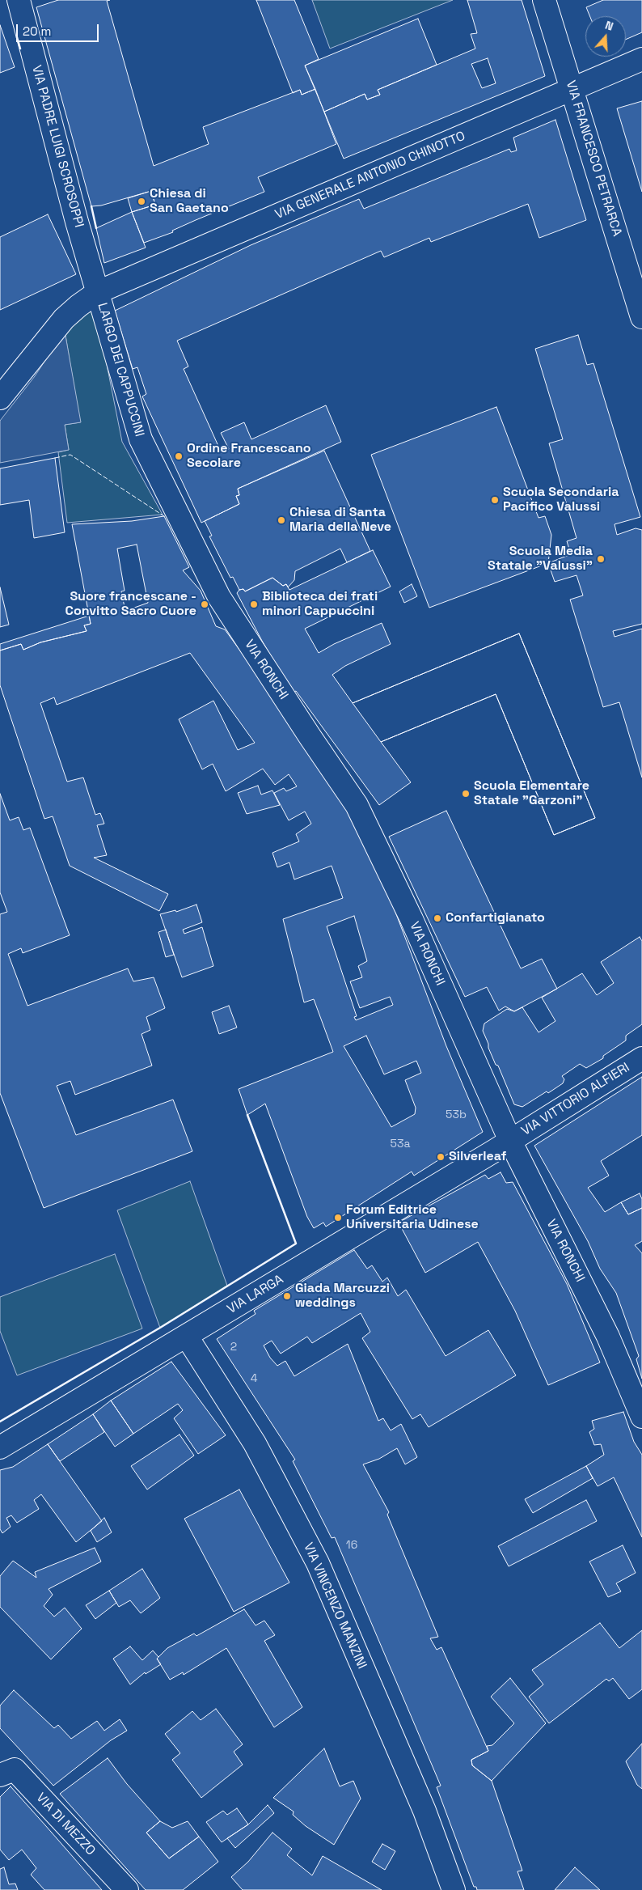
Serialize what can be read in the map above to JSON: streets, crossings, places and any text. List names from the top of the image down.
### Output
{
  "streets": {
    "street": [
      "VIA PADRE LUIGI SCROSOPPI",
      "VIA FRANCESCO PETRARCA",
      "VIA GENERALE ANTONIO CHINOTTO",
      "LARGO DEI CAPPUCCINI",
      "VIA RONCHI",
      "VIA VITTORIO ALFIERI",
      "VIA LARGA",
      "VIA VINCENZO MANZINI",
      "VIA DI MEZZO"
    ]
  },
  "crossings": [
    ["VIA PADRE LUIGI SCROSOPPI", "VIA GENERALE ANTONIO CHINOTTO"],
    ["VIA PADRE LUIGI SCROSOPPI", "LARGO DEI CAPPUCCINI"],
    ["VIA FRANCESCO PETRARCA", "VIA GENERALE ANTONIO CHINOTTO"],
    ["VIA GENERALE ANTONIO CHINOTTO", "LARGO DEI CAPPUCCINI"],
    ["LARGO DEI CAPPUCCINI", "VIA RONCHI"],
    ["VIA RONCHI", "VIA VITTORIO ALFIERI"],
    ["VIA RONCHI", "VIA LARGA"],
    ["VIA VITTORIO ALFIERI", "VIA LARGA"],
    ["VIA LARGA", "VIA VINCENZO MANZINI"]
  ],
  "places": [
    "Chiesa di San Gaetano",
    "Ordine Francescano Secolare",
    "Scuola Secondaria Pacifico Valussi",
    "Chiesa di Santa Maria della Neve",
    "Scuola Media Statale \"Valussi\"",
    "Suore francescane - Convitto Sacro Cuore",
    "Biblioteca dei frati minori Cappuccini",
    "Scuola Elementare Statale \"Garzoni\"",
    "Confartigianato",
    "Silverleaf",
    "Forum Editrice Universitaria Udinese",
    "Giada Marcuzzi weddings"
  ],
  "house_numbers": [
    "53b",
    "53a",
    "2",
    "4",
    "16"
  ],
  "scale_bar": "20 m",
  "north": "top"
}
